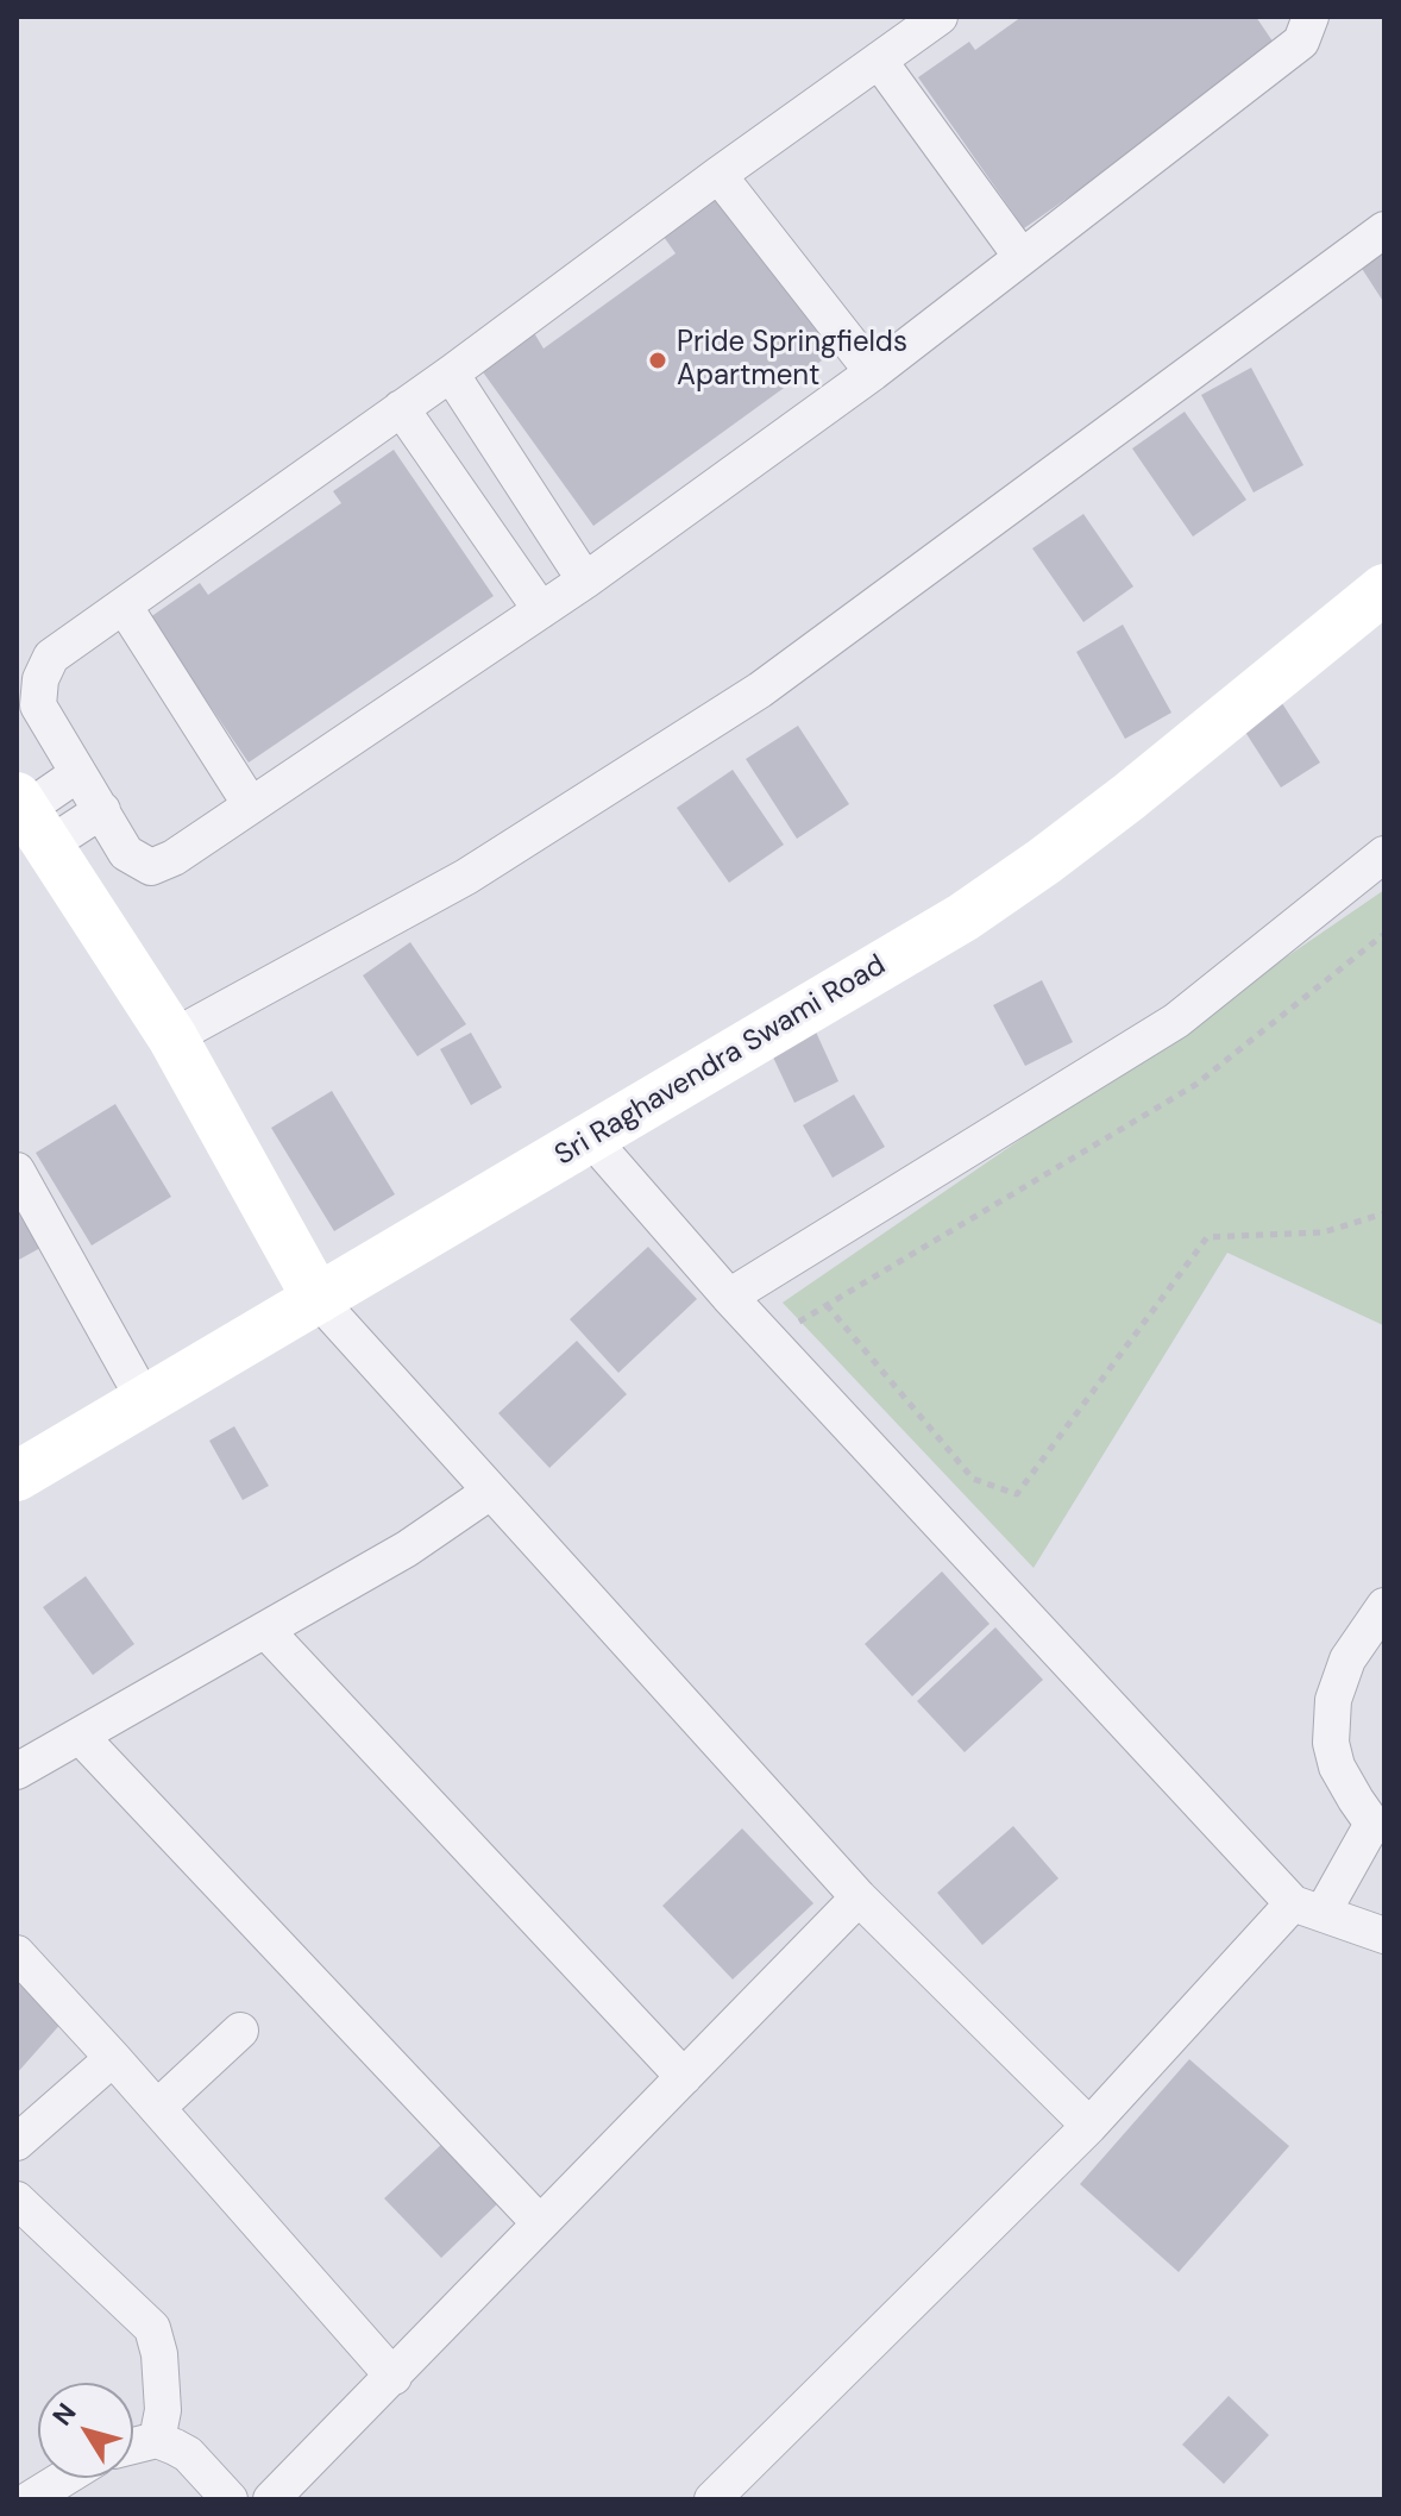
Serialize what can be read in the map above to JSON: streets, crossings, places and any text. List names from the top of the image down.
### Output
{
  "streets": {
    "street": ["Sri Raghavendra Swami Road"]
  },
  "places": ["Pride Springfields Apartment"],
  "north": "top left"
}
